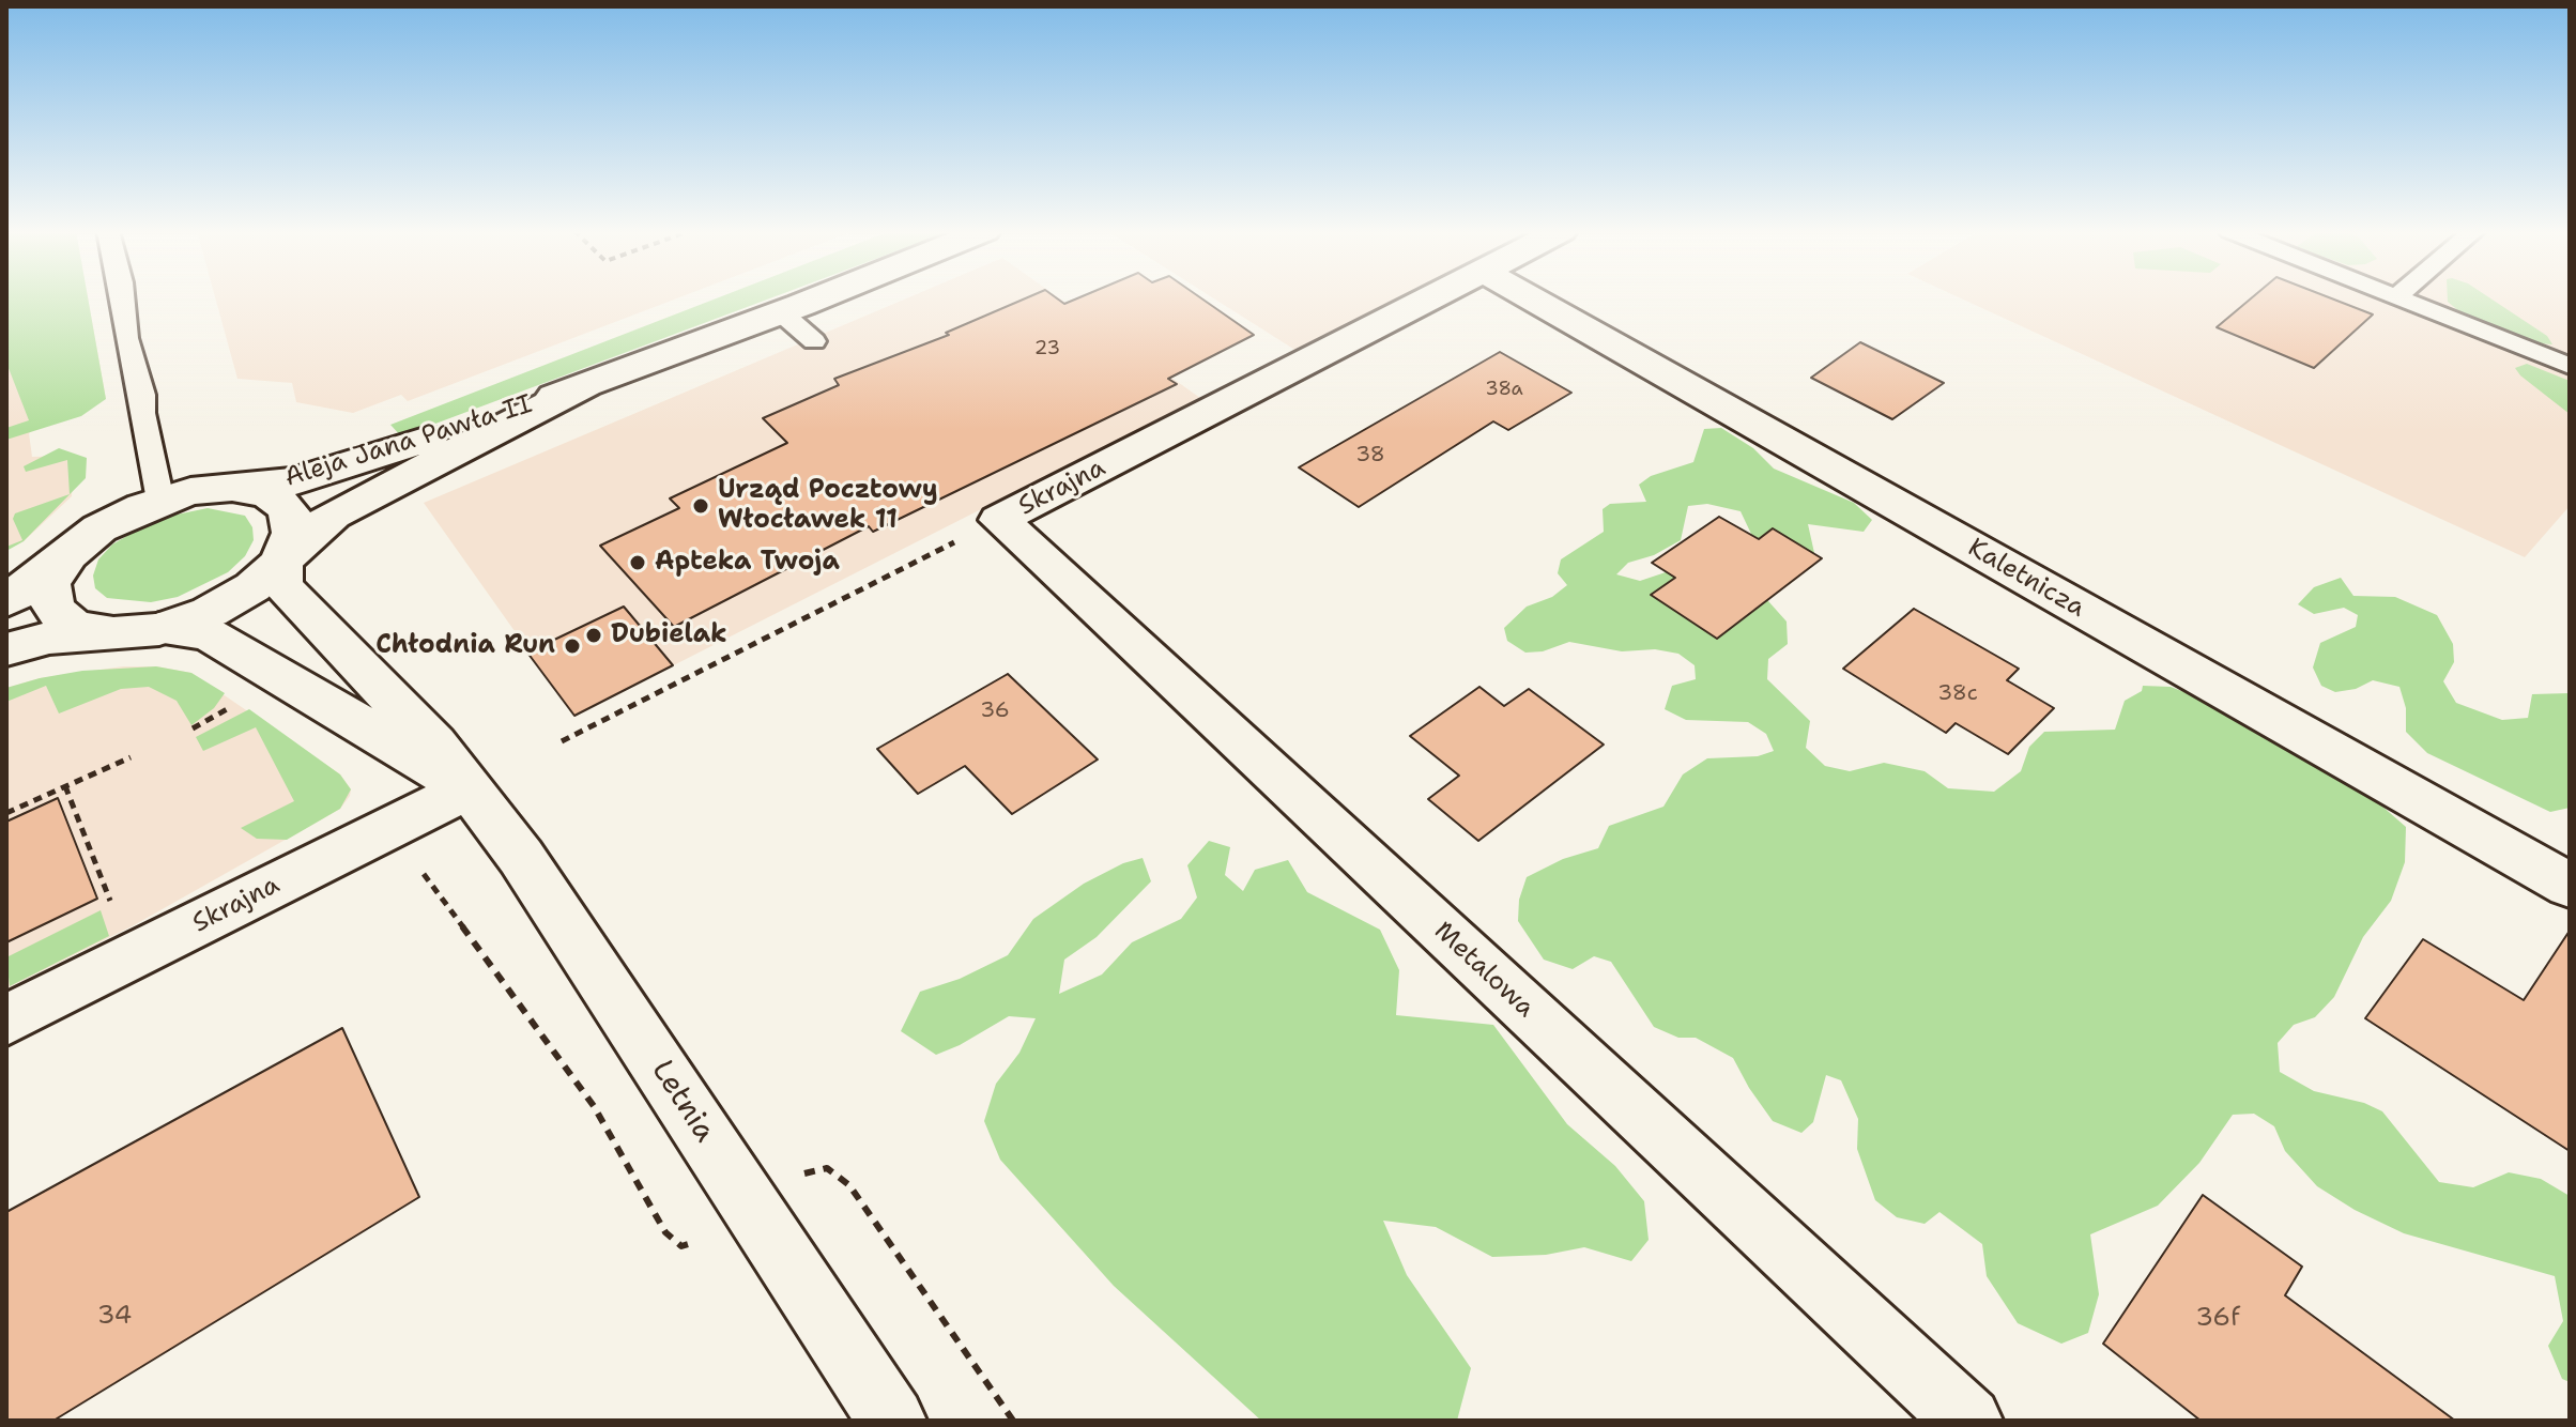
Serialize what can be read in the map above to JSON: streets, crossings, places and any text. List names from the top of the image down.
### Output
{
  "streets": {
    "street": [
      "Aleja Jana Pawła II",
      "Skrajna",
      "Kaletnicza",
      "Metalowa",
      "Letnia"
    ]
  },
  "crossings": [
    ["Aleja Jana Pawła II", "Letnia"],
    ["Skrajna", "Metalowa"],
    ["Skrajna", "Letnia"]
  ],
  "places": [
    "Urząd Pocztowy Włocławek 11",
    "Apteka Twoja",
    "Dubielak",
    "Chłodnia Run"
  ],
  "house_numbers": [
    "23",
    "38a",
    "38",
    "38c",
    "36",
    "34",
    "36f"
  ]
}
